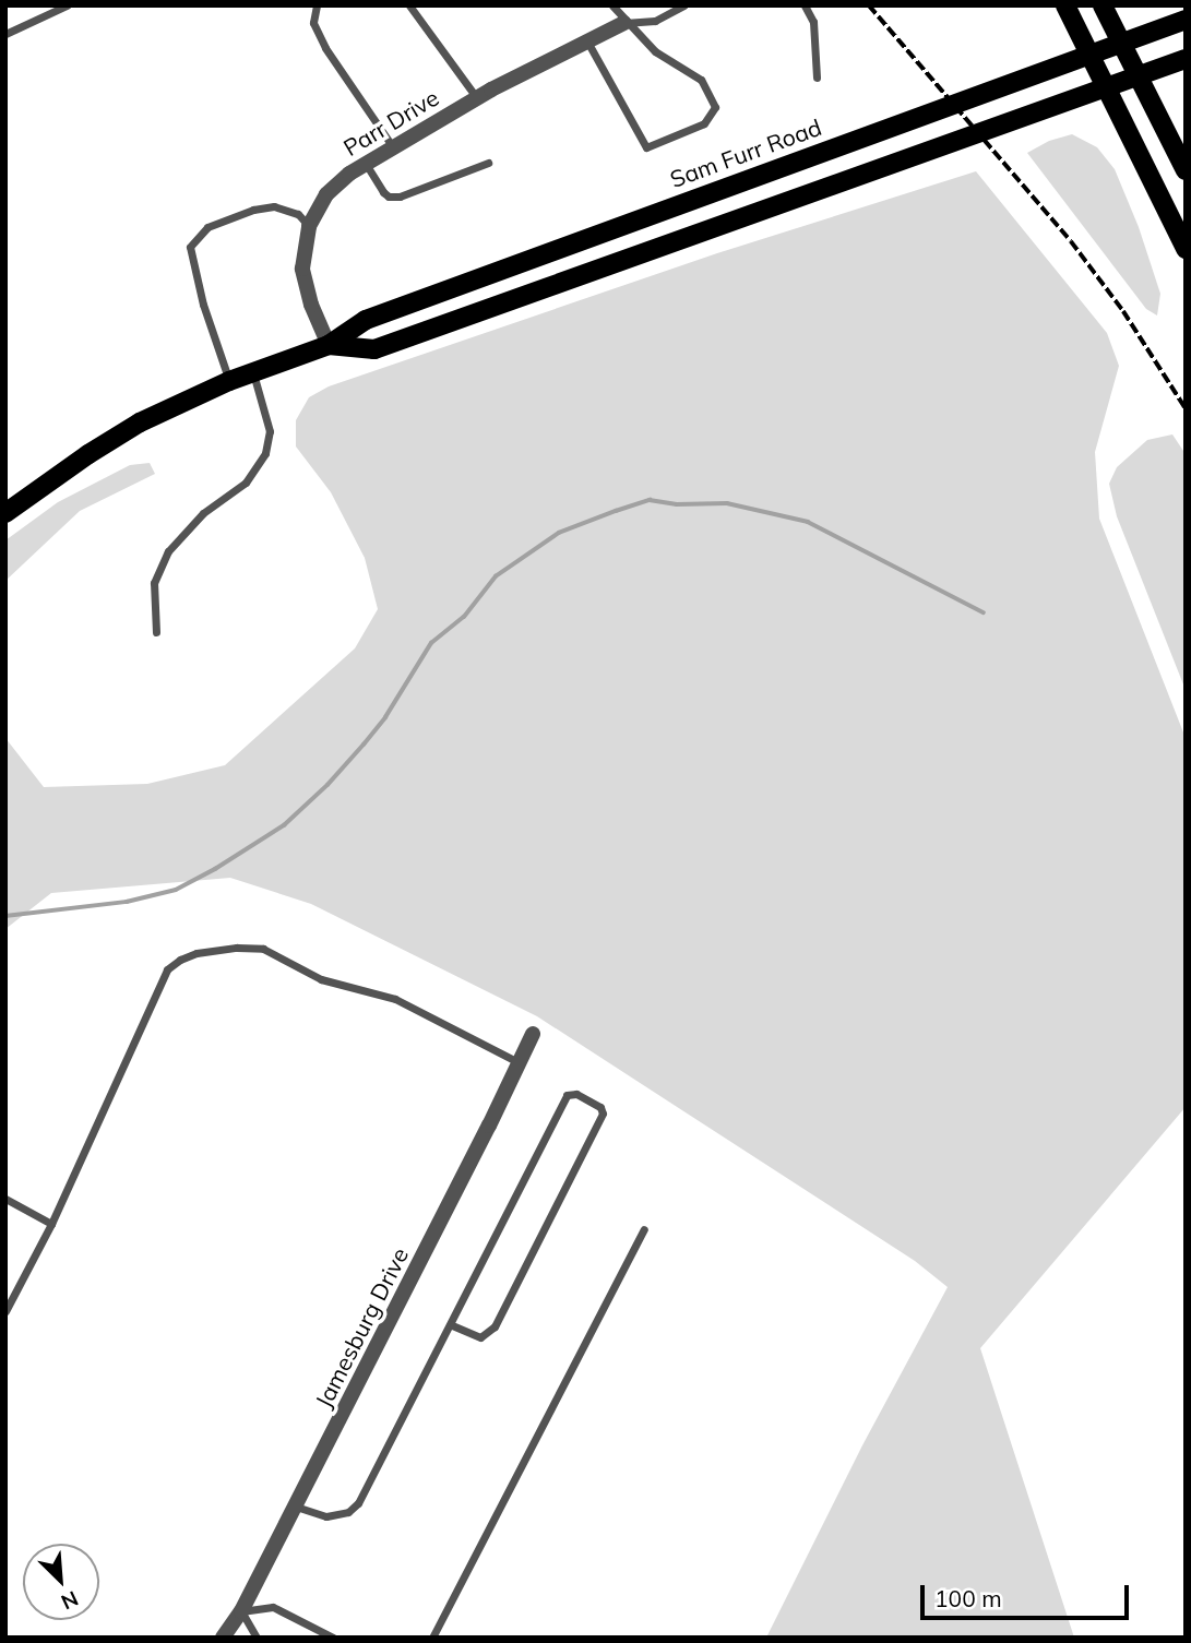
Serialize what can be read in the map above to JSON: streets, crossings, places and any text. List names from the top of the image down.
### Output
{
  "streets": {
    "main road": ["Sam Furr Road"],
    "street": ["Parr Drive", "Jamesburg Drive"]
  },
  "crossings": [
    ["Parr Drive", "Sam Furr Road"]
  ],
  "scale_bar": "100 m",
  "north": "bottom right"
}
